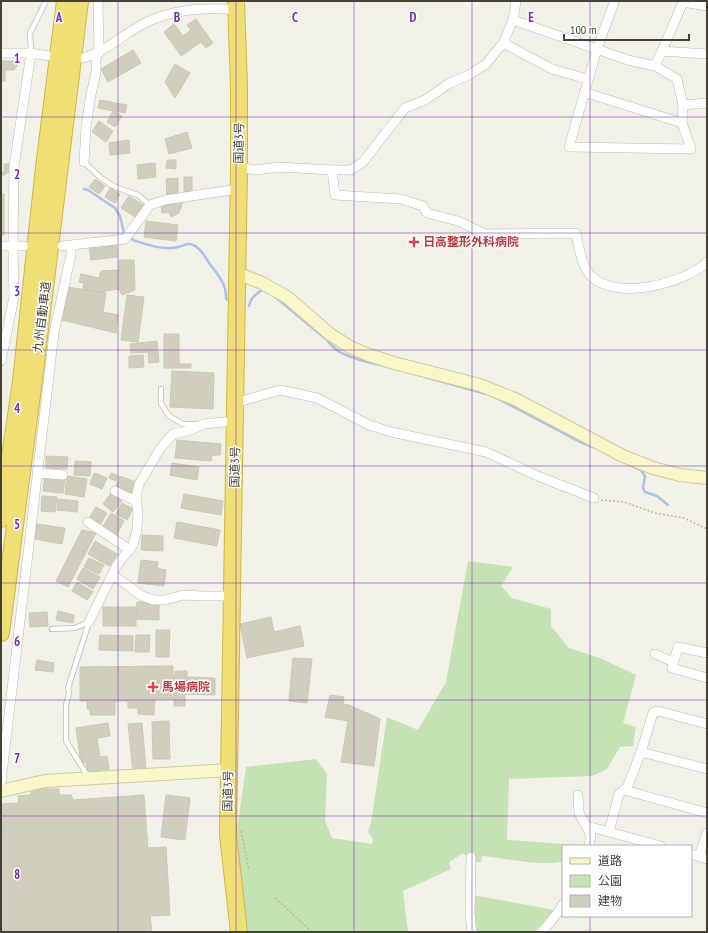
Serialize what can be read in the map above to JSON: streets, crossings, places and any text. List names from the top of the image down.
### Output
{
  "streets": {
    "highway": ["国道3号", "九州自動車道"]
  },
  "places": {
    "health": ["日高整形外科病院", "馬場病院"]
  },
  "legend": ["道路", "公園", "建物"],
  "scale_bar": "100 m",
  "grid": {
    "columns": [
      "A",
      "B",
      "C",
      "D",
      "E"
    ],
    "rows": [
      "1",
      "2",
      "3",
      "4",
      "5",
      "6",
      "7",
      "8"
    ]
  }
}
